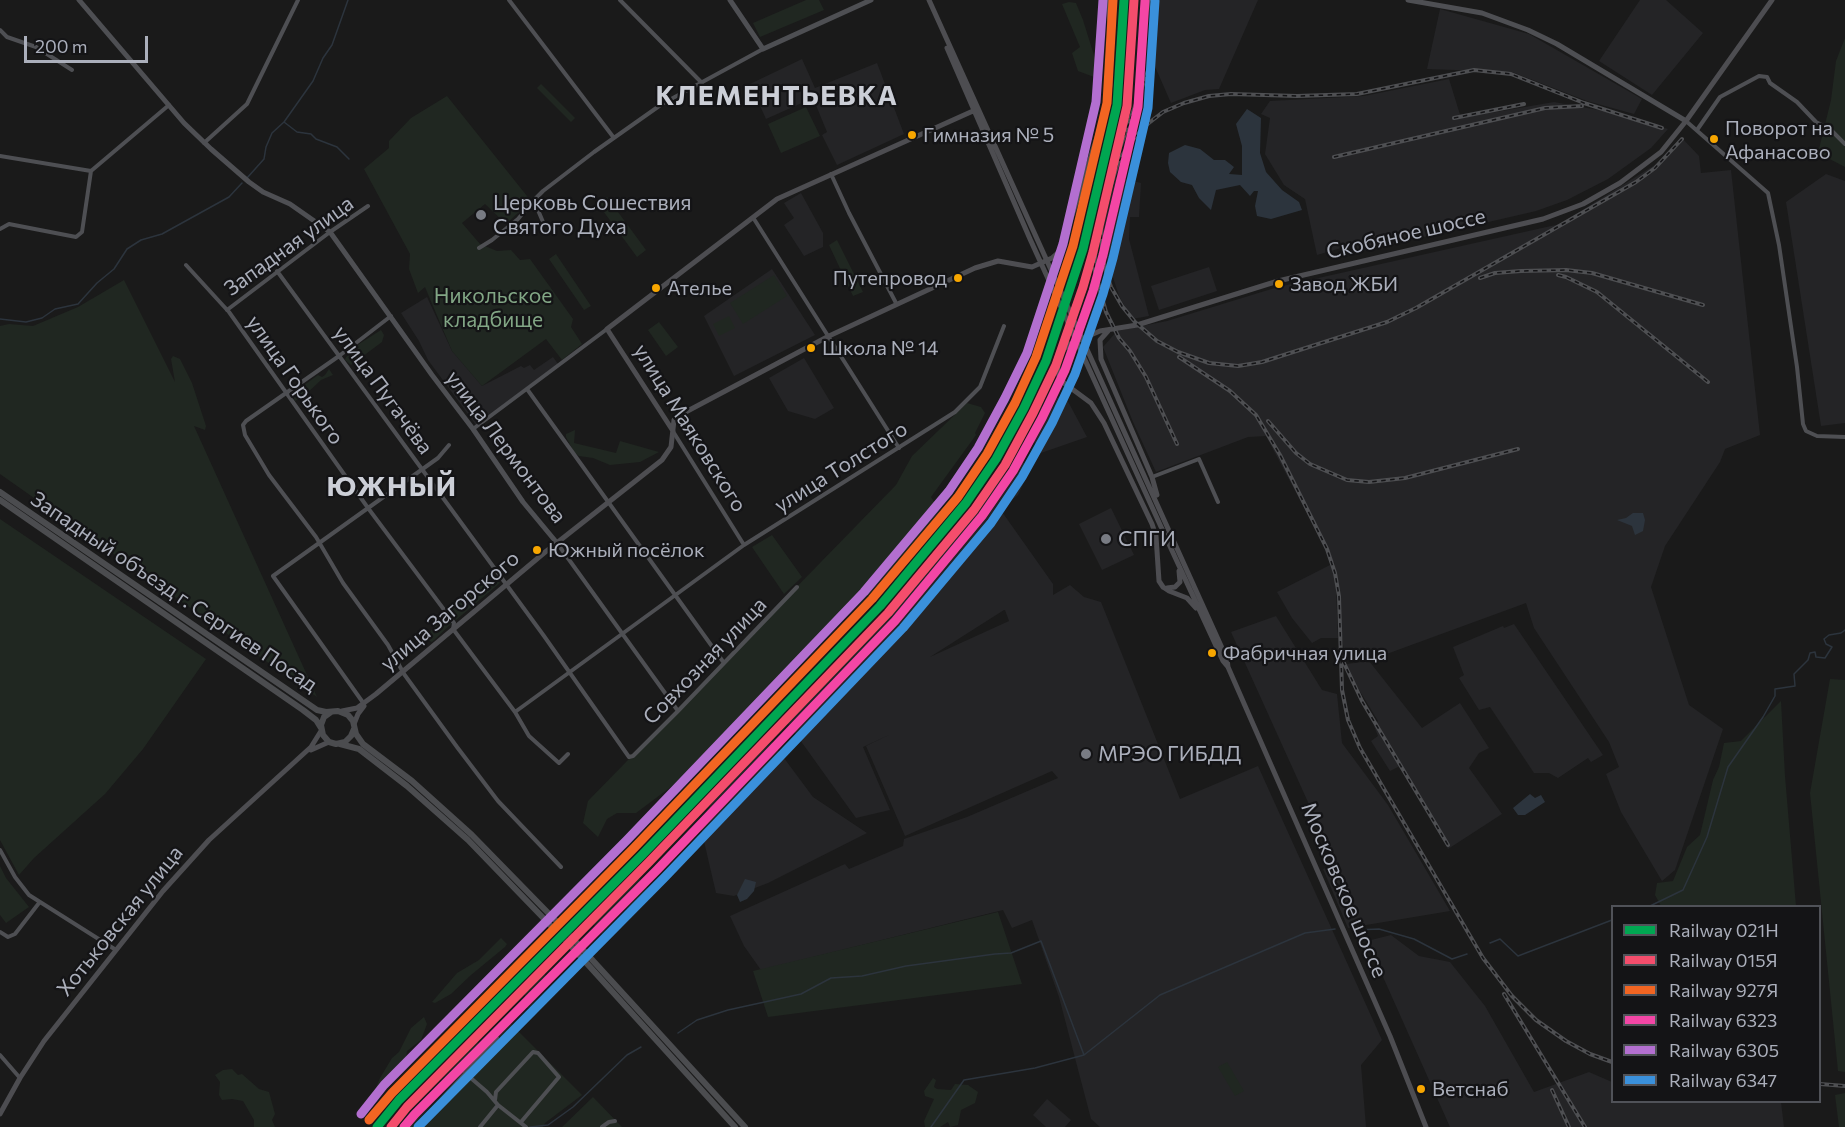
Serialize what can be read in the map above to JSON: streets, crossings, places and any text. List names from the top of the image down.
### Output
{
  "streets": {
    "main road": [
      "Скобяное шоссе",
      "улица Маяковского",
      "Западный объезд г. Сергиев Посад",
      "улица Загорского",
      "Московское шоссе",
      "Хотьковская улица"
    ],
    "street": [
      "Западная улица",
      "улица Горького",
      "улица Пугачёва",
      "улица Лермонтова",
      "улица Толстого",
      "Совхозная улица"
    ]
  },
  "crossings": [
    ["Скобяное шоссе", "Московское шоссе"],
    ["Западная улица", "улица Горького"],
    ["Западная улица", "улица Пугачёва"],
    ["Западная улица", "улица Лермонтова"],
    ["улица Горького", "улица Толстого"],
    ["улица Горького", "улица Загорского"],
    ["улица Пугачёва", "улица Толстого"],
    ["улица Пугачёва", "улица Загорского"],
    ["улица Пугачёва", "Совхозная улица"],
    ["улица Маяковского", "улица Толстого"],
    ["улица Маяковского", "улица Загорского"],
    ["улица Лермонтова", "улица Толстого"],
    ["улица Лермонтова", "улица Загорского"],
    ["улица Лермонтова", "Совхозная улица"]
  ],
  "districts": ["КЛЕМЕНТЬЕВКА", "ЮЖНЫЙ"],
  "parks": ["Никольское кладбище"],
  "places": [
    "Гимназия № 5",
    "Поворот на Афанасово",
    "Церковь Сошествия Святого Духа",
    "Путепровод",
    "Завод ЖБИ",
    "Ателье",
    "Школа № 14",
    "СПГИ",
    "Южный посёлок",
    "Фабричная улица",
    "МРЭО ГИБДД",
    "Ветснаб"
  ],
  "lines": [
    "rail line 021Н",
    "rail line 015Я",
    "rail line 927Я",
    "rail line 6305",
    "rail line 6323",
    "rail line 6347"
  ],
  "legend": [
    "Railway 021Н",
    "Railway 015Я",
    "Railway 927Я",
    "Railway 6323",
    "Railway 6305",
    "Railway 6347"
  ],
  "scale_bar": "200 m"
}
